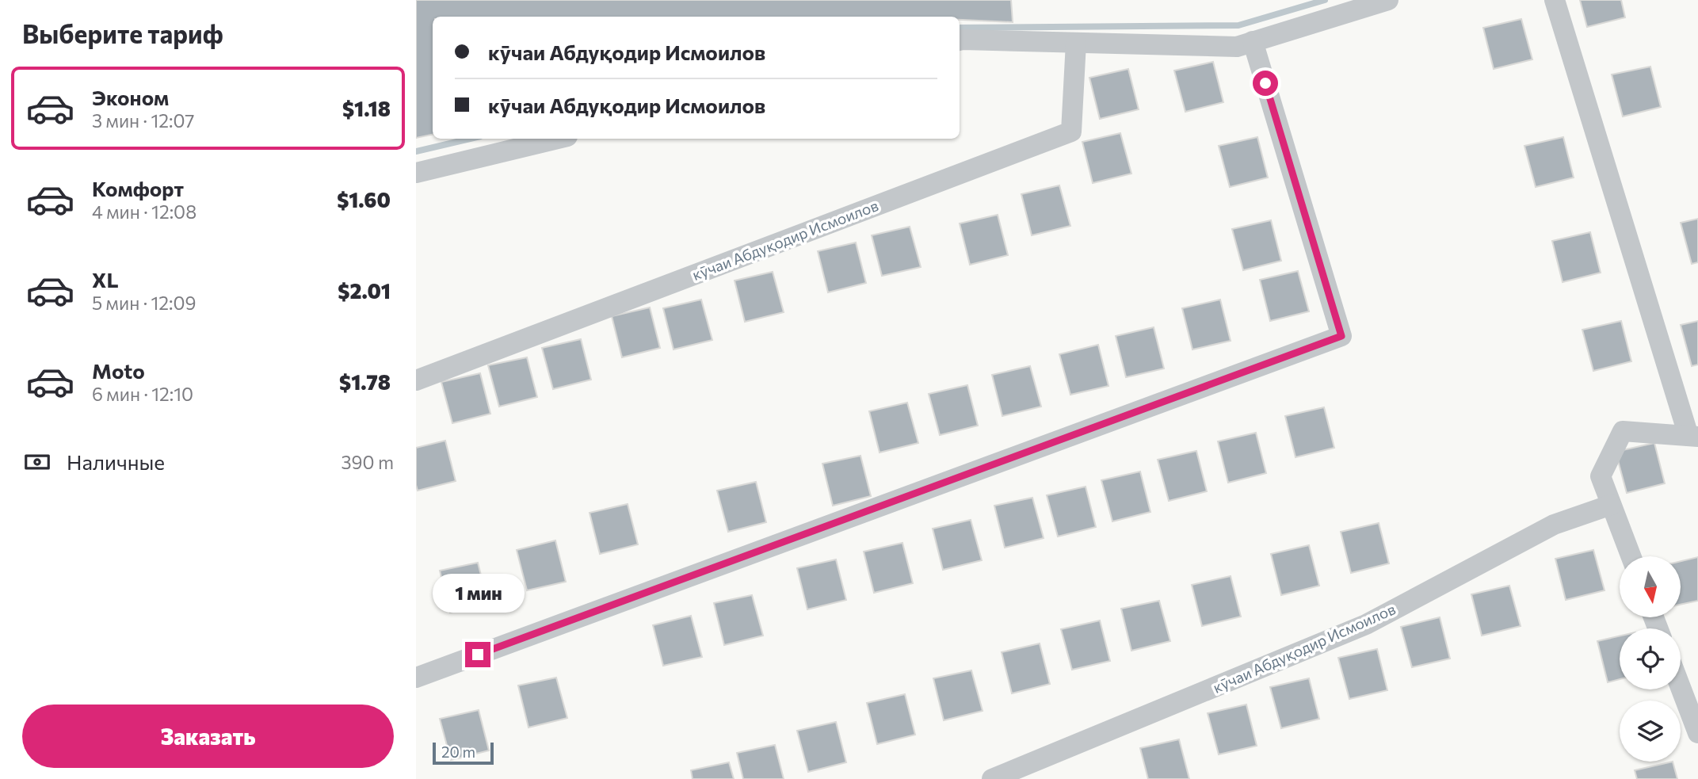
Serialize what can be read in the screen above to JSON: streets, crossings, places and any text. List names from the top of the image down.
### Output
{
  "streets": {
    "street": ["кӯчаи Абдуқодир Исмоилов"]
  },
  "scale_bar": "20 m",
  "north": "bottom",
  "page": {
    "heading": "Выберите тариф",
    "banner": ["кӯчаи Абдуқодир Исмоилов", "кӯчаи Абдуқодир Исмоилов"],
    "list": [
      {
        "name": "Эконом",
        "note": "3 мин · 12:07",
        "value": "$1.18"
      },
      {
        "name": "Комфорт",
        "note": "4 мин · 12:08",
        "value": "$1.60"
      },
      {
        "name": "XL",
        "note": "5 мин · 12:09",
        "value": "$2.01"
      },
      {
        "name": "Moto",
        "note": "6 мин · 12:10",
        "value": "$1.78"
      }
    ],
    "pay": ["Наличные", "390 m"],
    "bubble": "1 мин",
    "buttons": "Заказать",
    "scale": "20 m"
  }
}
